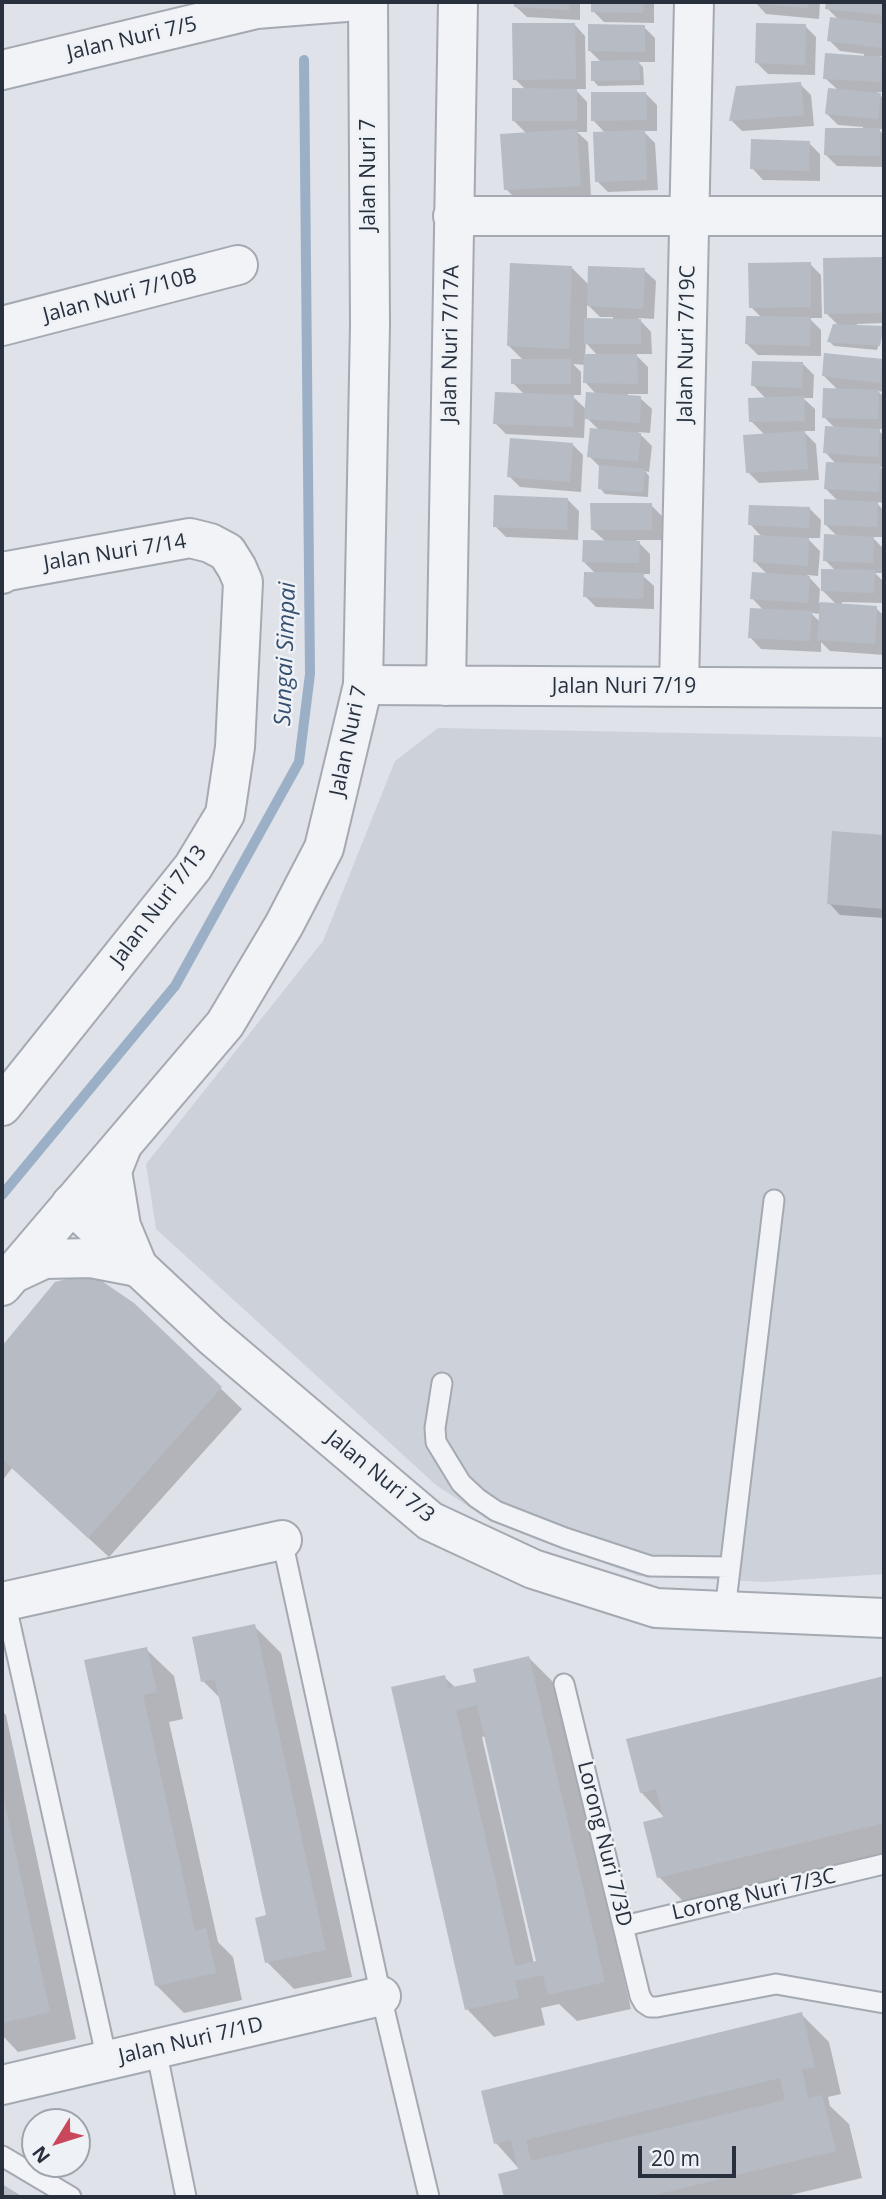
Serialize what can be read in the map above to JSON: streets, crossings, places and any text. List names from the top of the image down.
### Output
{
  "streets": {
    "street": [
      "Jalan Nuri 7/5",
      "Jalan Nuri 7",
      "Jalan Nuri 7/10B",
      "Jalan Nuri 7/17A",
      "Jalan Nuri 7/19C",
      "Jalan Nuri 7/14",
      "Jalan Nuri 7/19",
      "Jalan Nuri 7/13",
      "Jalan Nuri 7/3",
      "Jalan Nuri 7/1D"
    ],
    "lane": ["Lorong Nuri 7/3D", "Lorong Nuri 7/3C"]
  },
  "crossings": [
    ["Jalan Nuri 7", "Jalan Nuri 7/19"],
    ["Jalan Nuri 7", "Jalan Nuri 7/3"],
    ["Jalan Nuri 7/17A", "Jalan Nuri 7/19"],
    ["Jalan Nuri 7/19C", "Jalan Nuri 7/19"],
    ["Jalan Nuri 7/14", "Jalan Nuri 7/13"],
    ["Lorong Nuri 7/3D", "Lorong Nuri 7/3C"]
  ],
  "water": ["Sungai Simpai"],
  "scale_bar": "20 m",
  "north": "bottom left"
}
